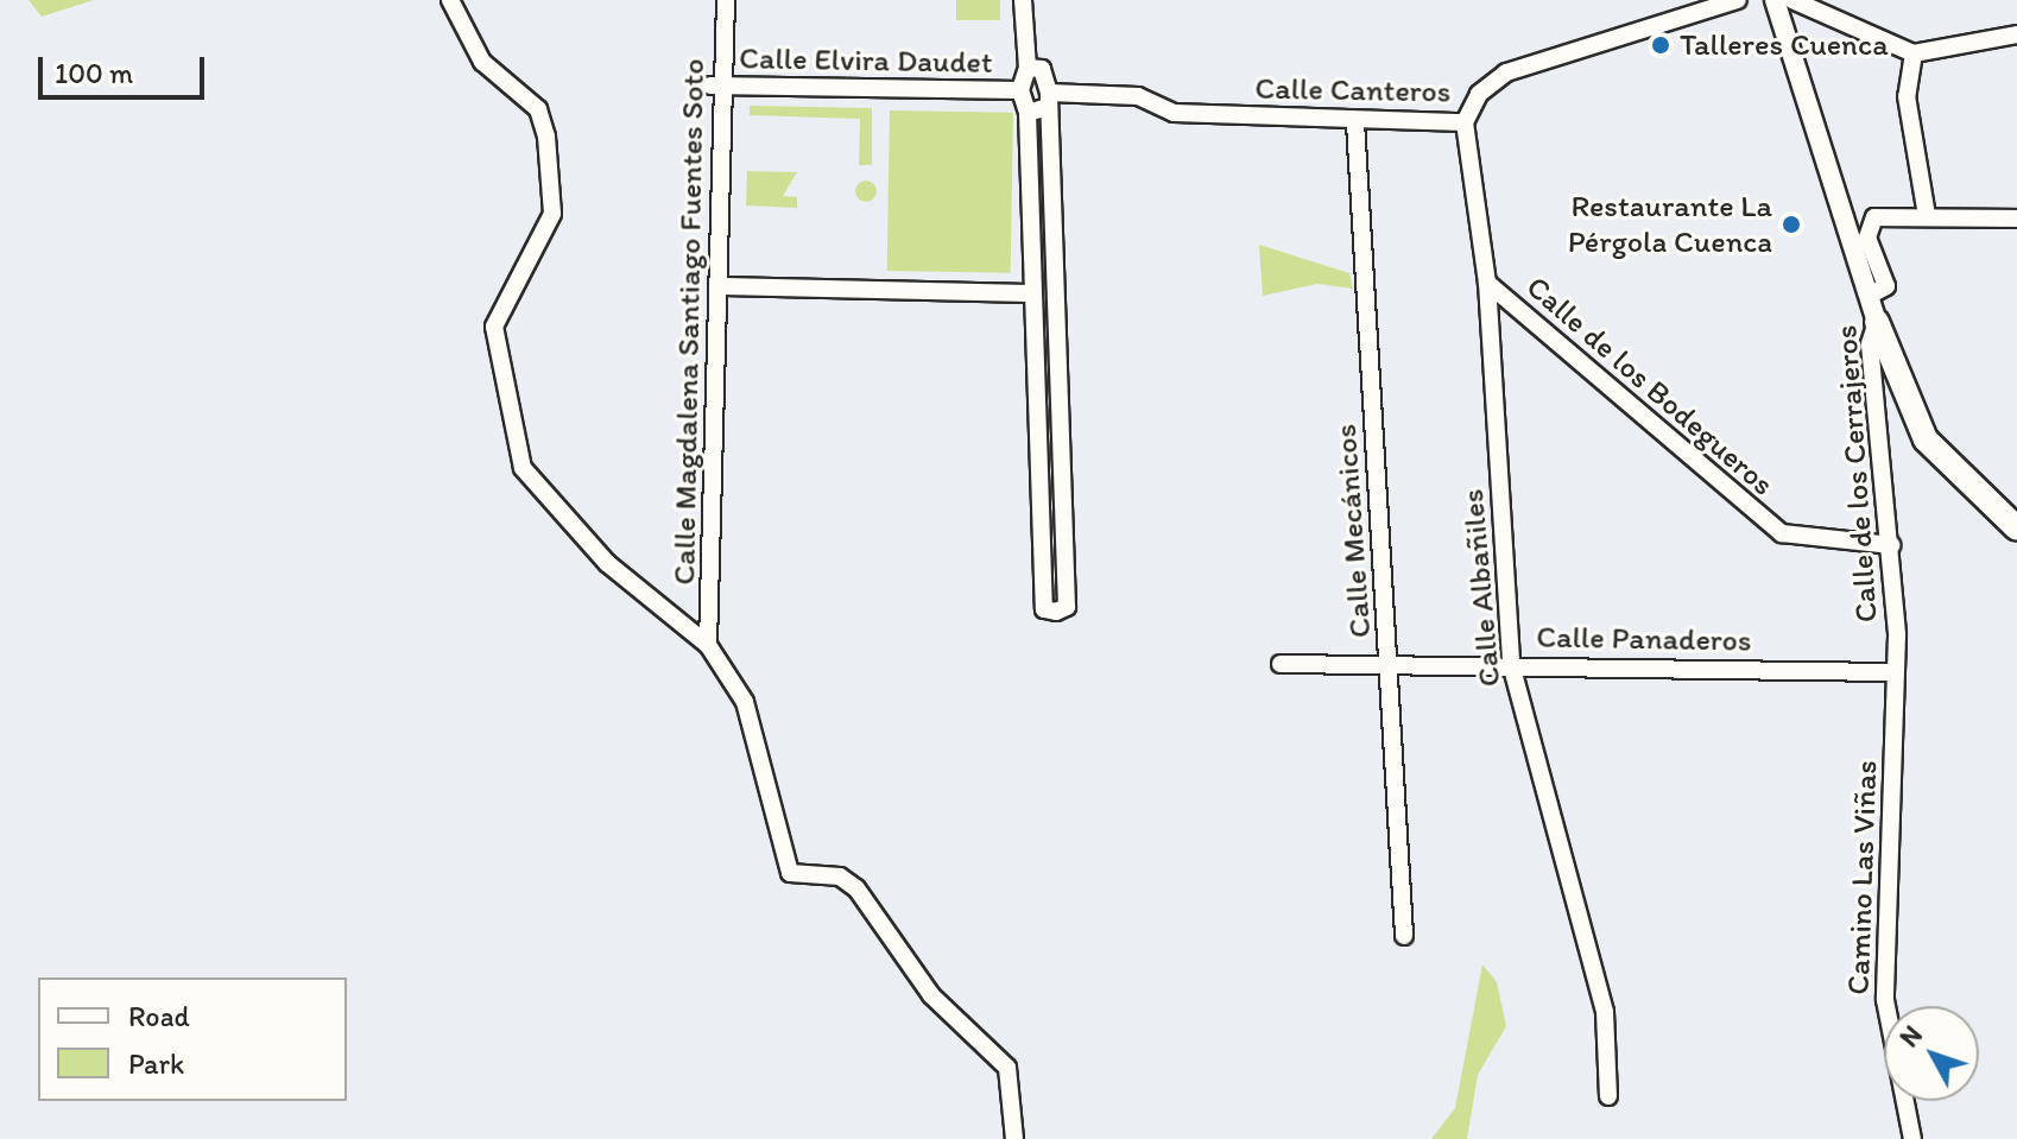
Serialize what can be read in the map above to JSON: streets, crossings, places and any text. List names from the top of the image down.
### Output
{
  "streets": {
    "main road": ["Calle de los Cerrajeros"],
    "street": [
      "Calle Elvira Daudet",
      "Calle Canteros",
      "Calle Magdalena Santiago Fuentes Soto",
      "Calle de los Bodegueros",
      "Calle Mecánicos",
      "Calle Albañiles",
      "Calle Panaderos",
      "Camino Las Viñas"
    ]
  },
  "crossings": [
    ["Calle Elvira Daudet", "Calle Magdalena Santiago Fuentes Soto"],
    ["Calle Canteros", "Calle Mecánicos"],
    ["Calle Canteros", "Calle Albañiles"],
    ["Calle de los Bodegueros", "Calle de los Cerrajeros"],
    ["Calle de los Bodegueros", "Calle Albañiles"],
    ["Calle de los Cerrajeros", "Calle Panaderos"],
    ["Calle de los Cerrajeros", "Camino Las Viñas"],
    ["Calle Mecánicos", "Calle Panaderos"],
    ["Calle Albañiles", "Calle Panaderos"],
    ["Calle Panaderos", "Camino Las Viñas"]
  ],
  "places": ["Talleres Cuenca", "Restaurante La Pérgola Cuenca"],
  "legend": ["Road", "Park"],
  "scale_bar": "100 m",
  "north": "top left"
}
